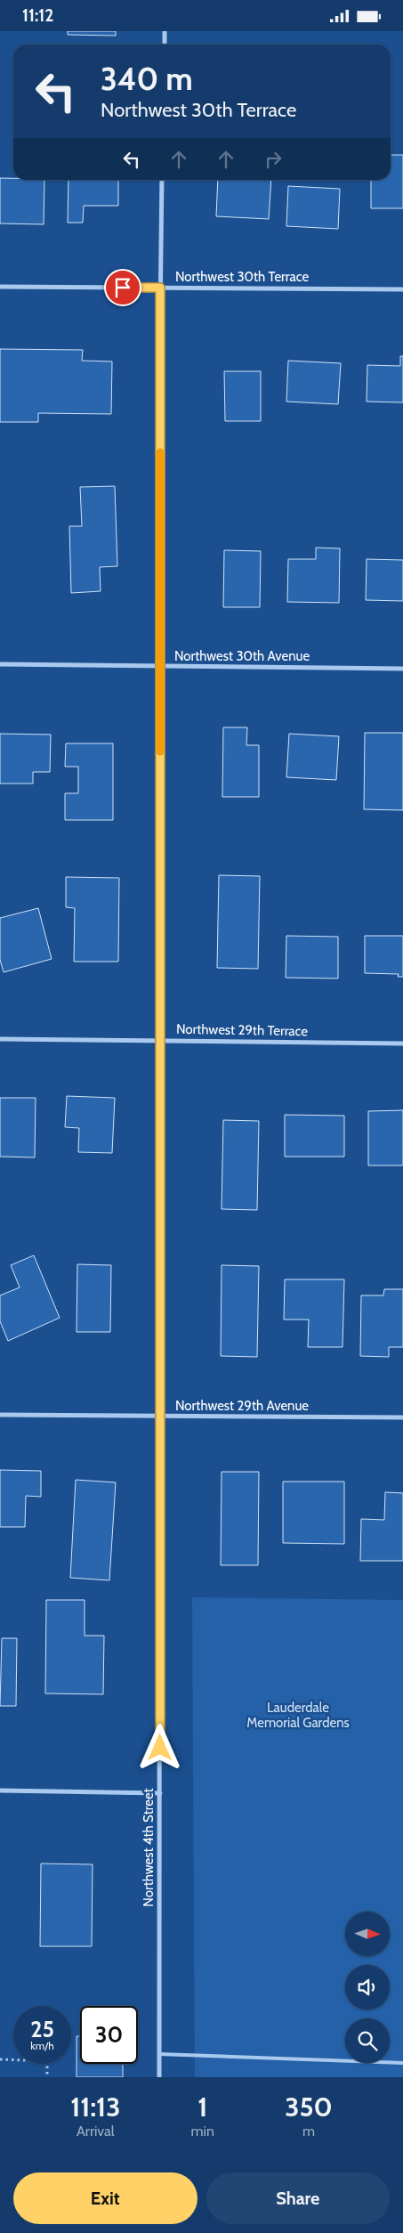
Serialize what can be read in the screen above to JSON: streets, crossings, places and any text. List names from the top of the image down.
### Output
{
  "streets": {
    "street": [
      "Northwest 30th Terrace",
      "Northwest 30th Avenue",
      "Northwest 29th Terrace",
      "Northwest 29th Avenue",
      "Northwest 4th Street"
    ]
  },
  "crossings": [
    ["Northwest 30th Terrace", "Northwest 4th Street"],
    ["Northwest 30th Avenue", "Northwest 4th Street"],
    ["Northwest 29th Terrace", "Northwest 4th Street"],
    ["Northwest 29th Avenue", "Northwest 4th Street"]
  ],
  "parks": ["Lauderdale Memorial Gardens"],
  "north": "right",
  "page": {
    "status": "11:12",
    "turn": ["340 m", "Northwest 30th Terrace"],
    "speed": "25 km/h",
    "limit": "30",
    "eta": [
      "11:13",
      "Arrival",
      "1",
      "min",
      "350",
      "m"
    ],
    "buttons": ["Exit", "Share"]
  }
}
